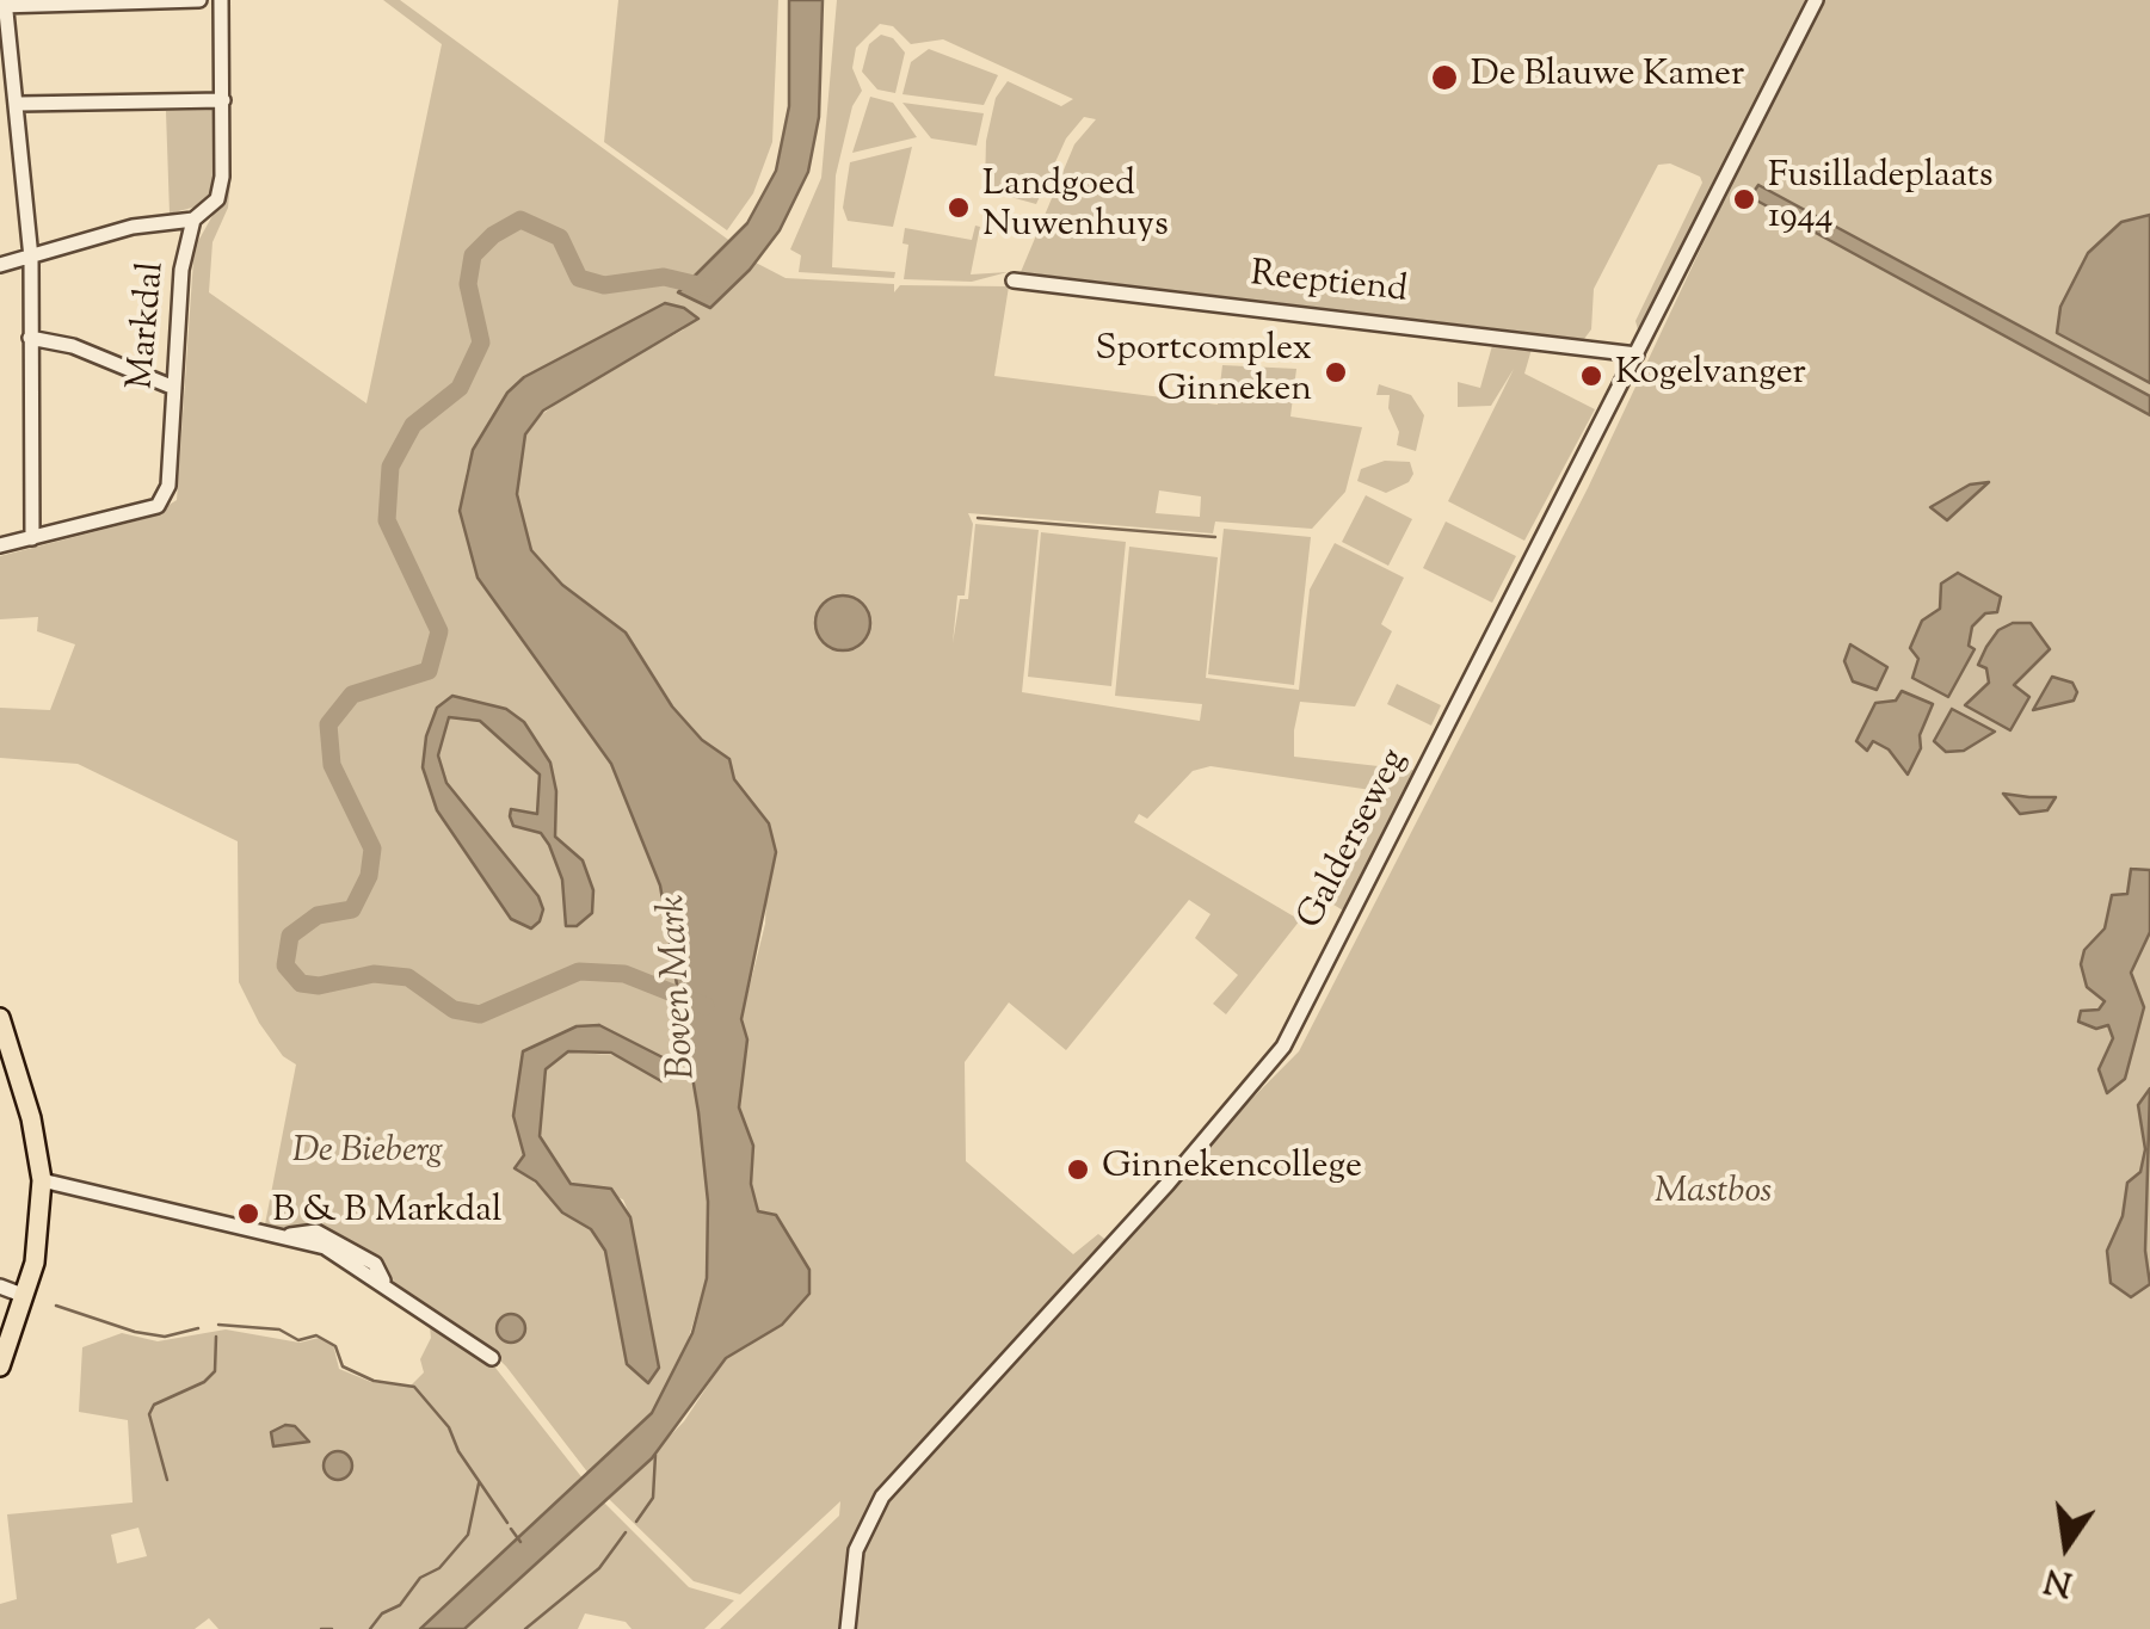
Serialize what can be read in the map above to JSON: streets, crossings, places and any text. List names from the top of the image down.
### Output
{
  "streets": {
    "street": ["Reeptiend", "Markdal", "Galderseweg"]
  },
  "crossings": [
    ["Reeptiend", "Galderseweg"]
  ],
  "water": ["Boven Mark"],
  "parks": ["De Bieberg", "Mastbos"],
  "places": [
    "De Blauwe Kamer",
    "Fusilladeplaats 1944",
    "Landgoed Nuwenhuys",
    "Sportcomplex Ginneken",
    "Kogelvanger",
    "Ginnekencollege",
    "B & B Markdal"
  ],
  "north": "bottom"
}
